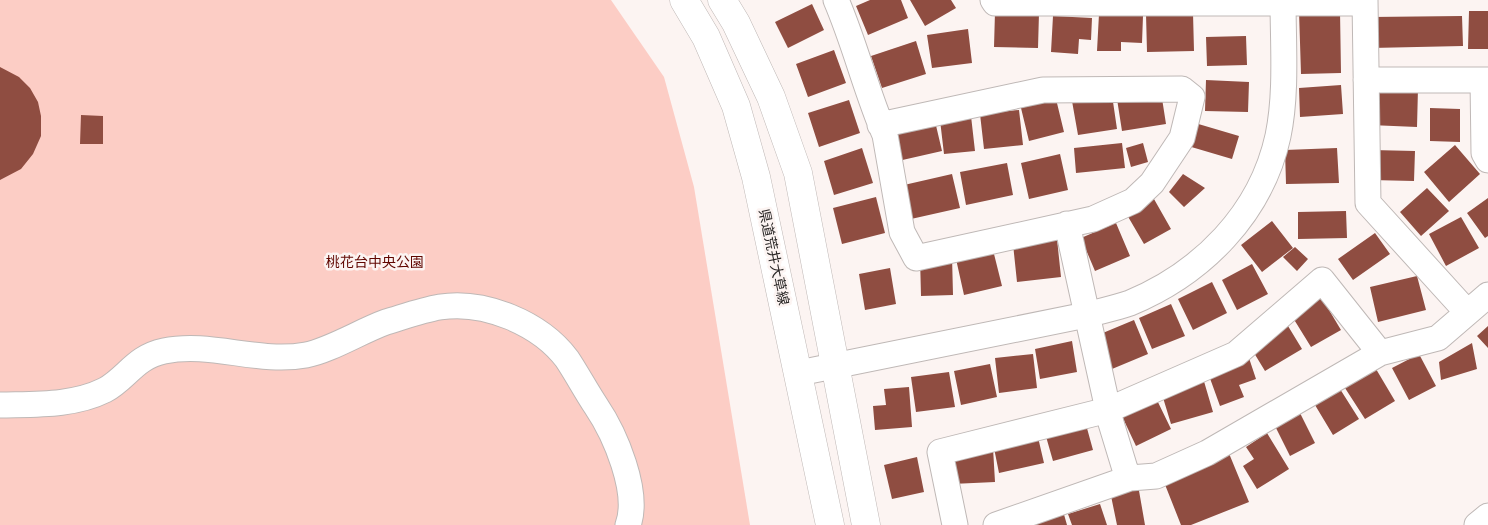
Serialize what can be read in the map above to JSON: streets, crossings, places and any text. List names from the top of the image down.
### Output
{
  "streets": {
    "main road": ["県道荒井大草線"]
  },
  "parks": ["桃花台中央公園"]
}
